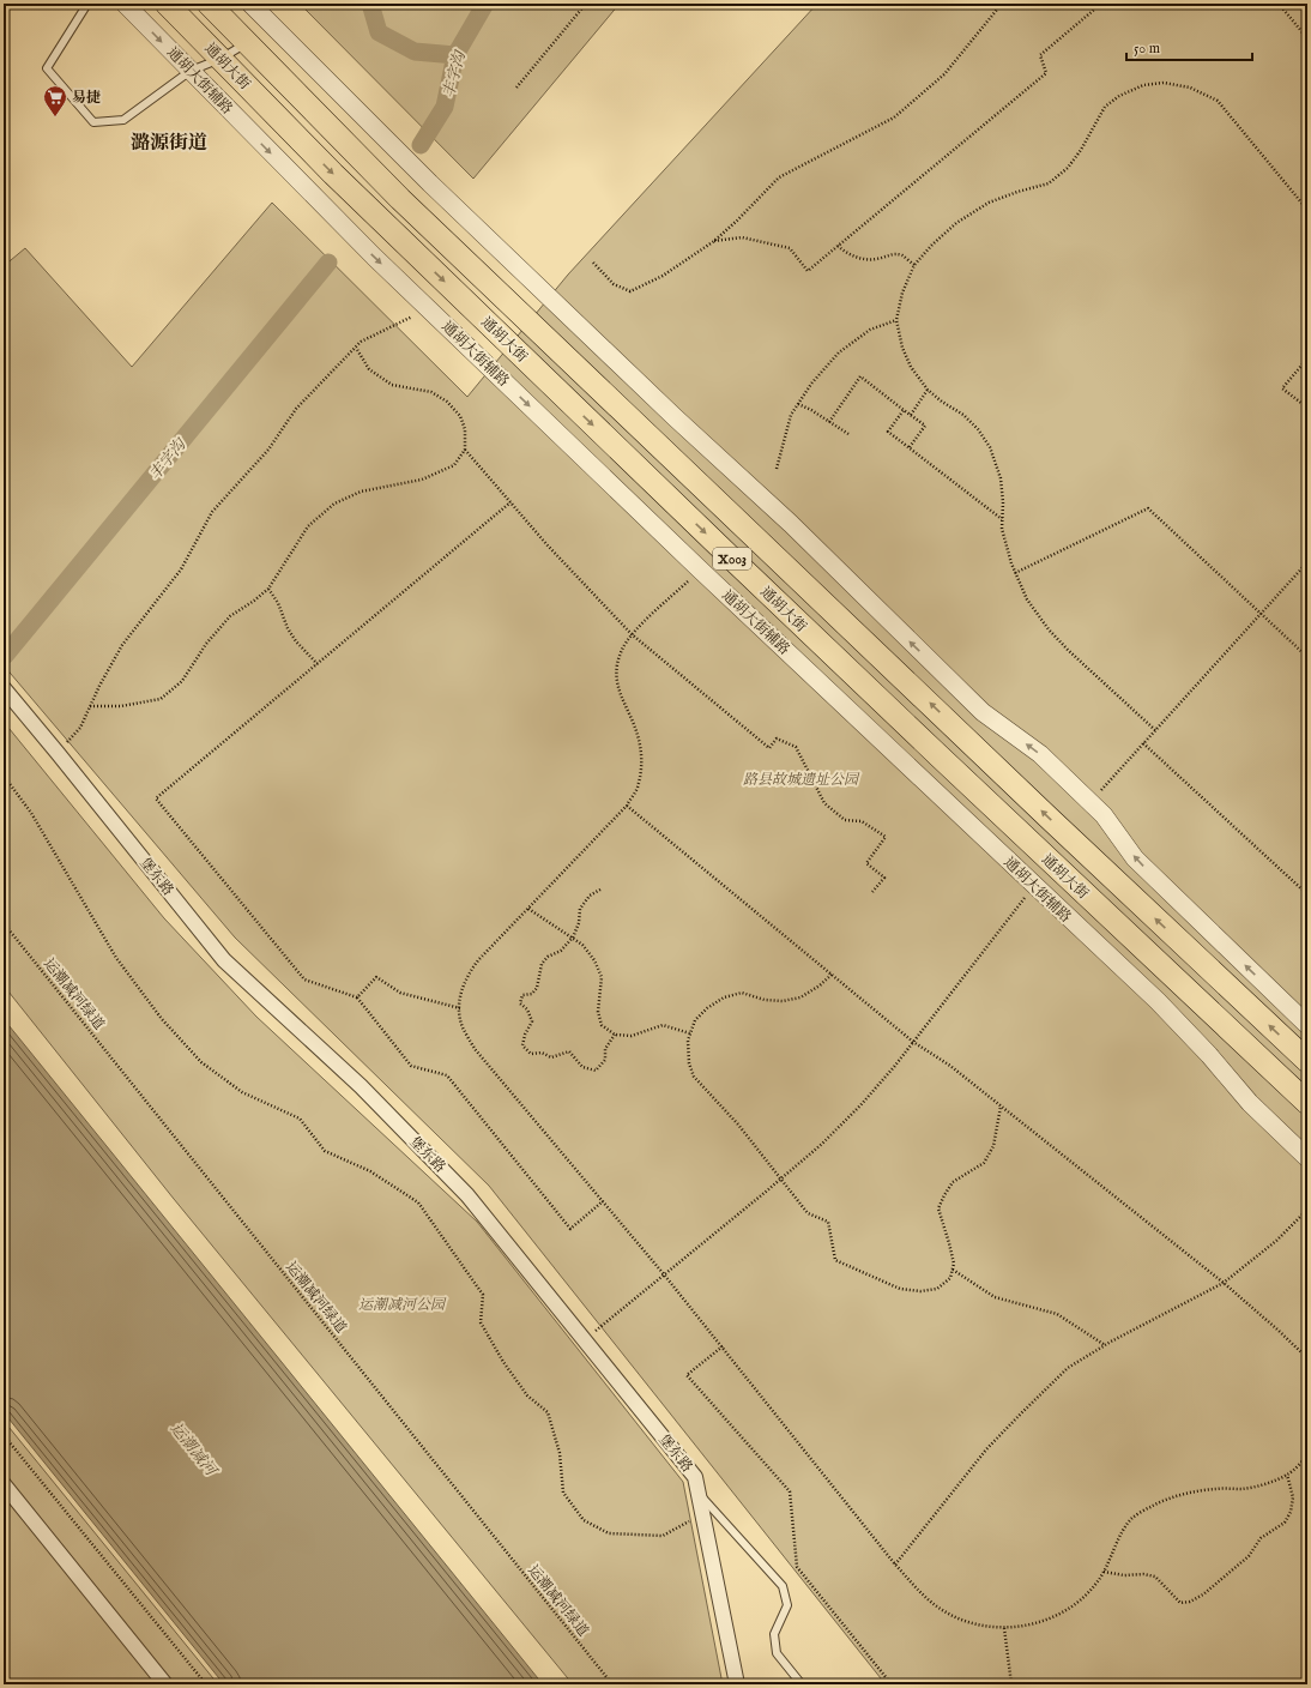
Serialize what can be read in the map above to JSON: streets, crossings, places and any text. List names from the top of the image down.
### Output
{
  "streets": {
    "main road": ["通胡大街", "X003"],
    "street": ["通胡大街辅路", "堡东路"],
    "path": ["运潮减河绿道"]
  },
  "districts": ["潞源街道"],
  "water": ["丰字沟", "运潮减河"],
  "parks": ["路县故城遗址公园", "运潮减河公园"],
  "places": {
    "supermarket": ["易捷"]
  },
  "scale_bar": "50 m"
}
